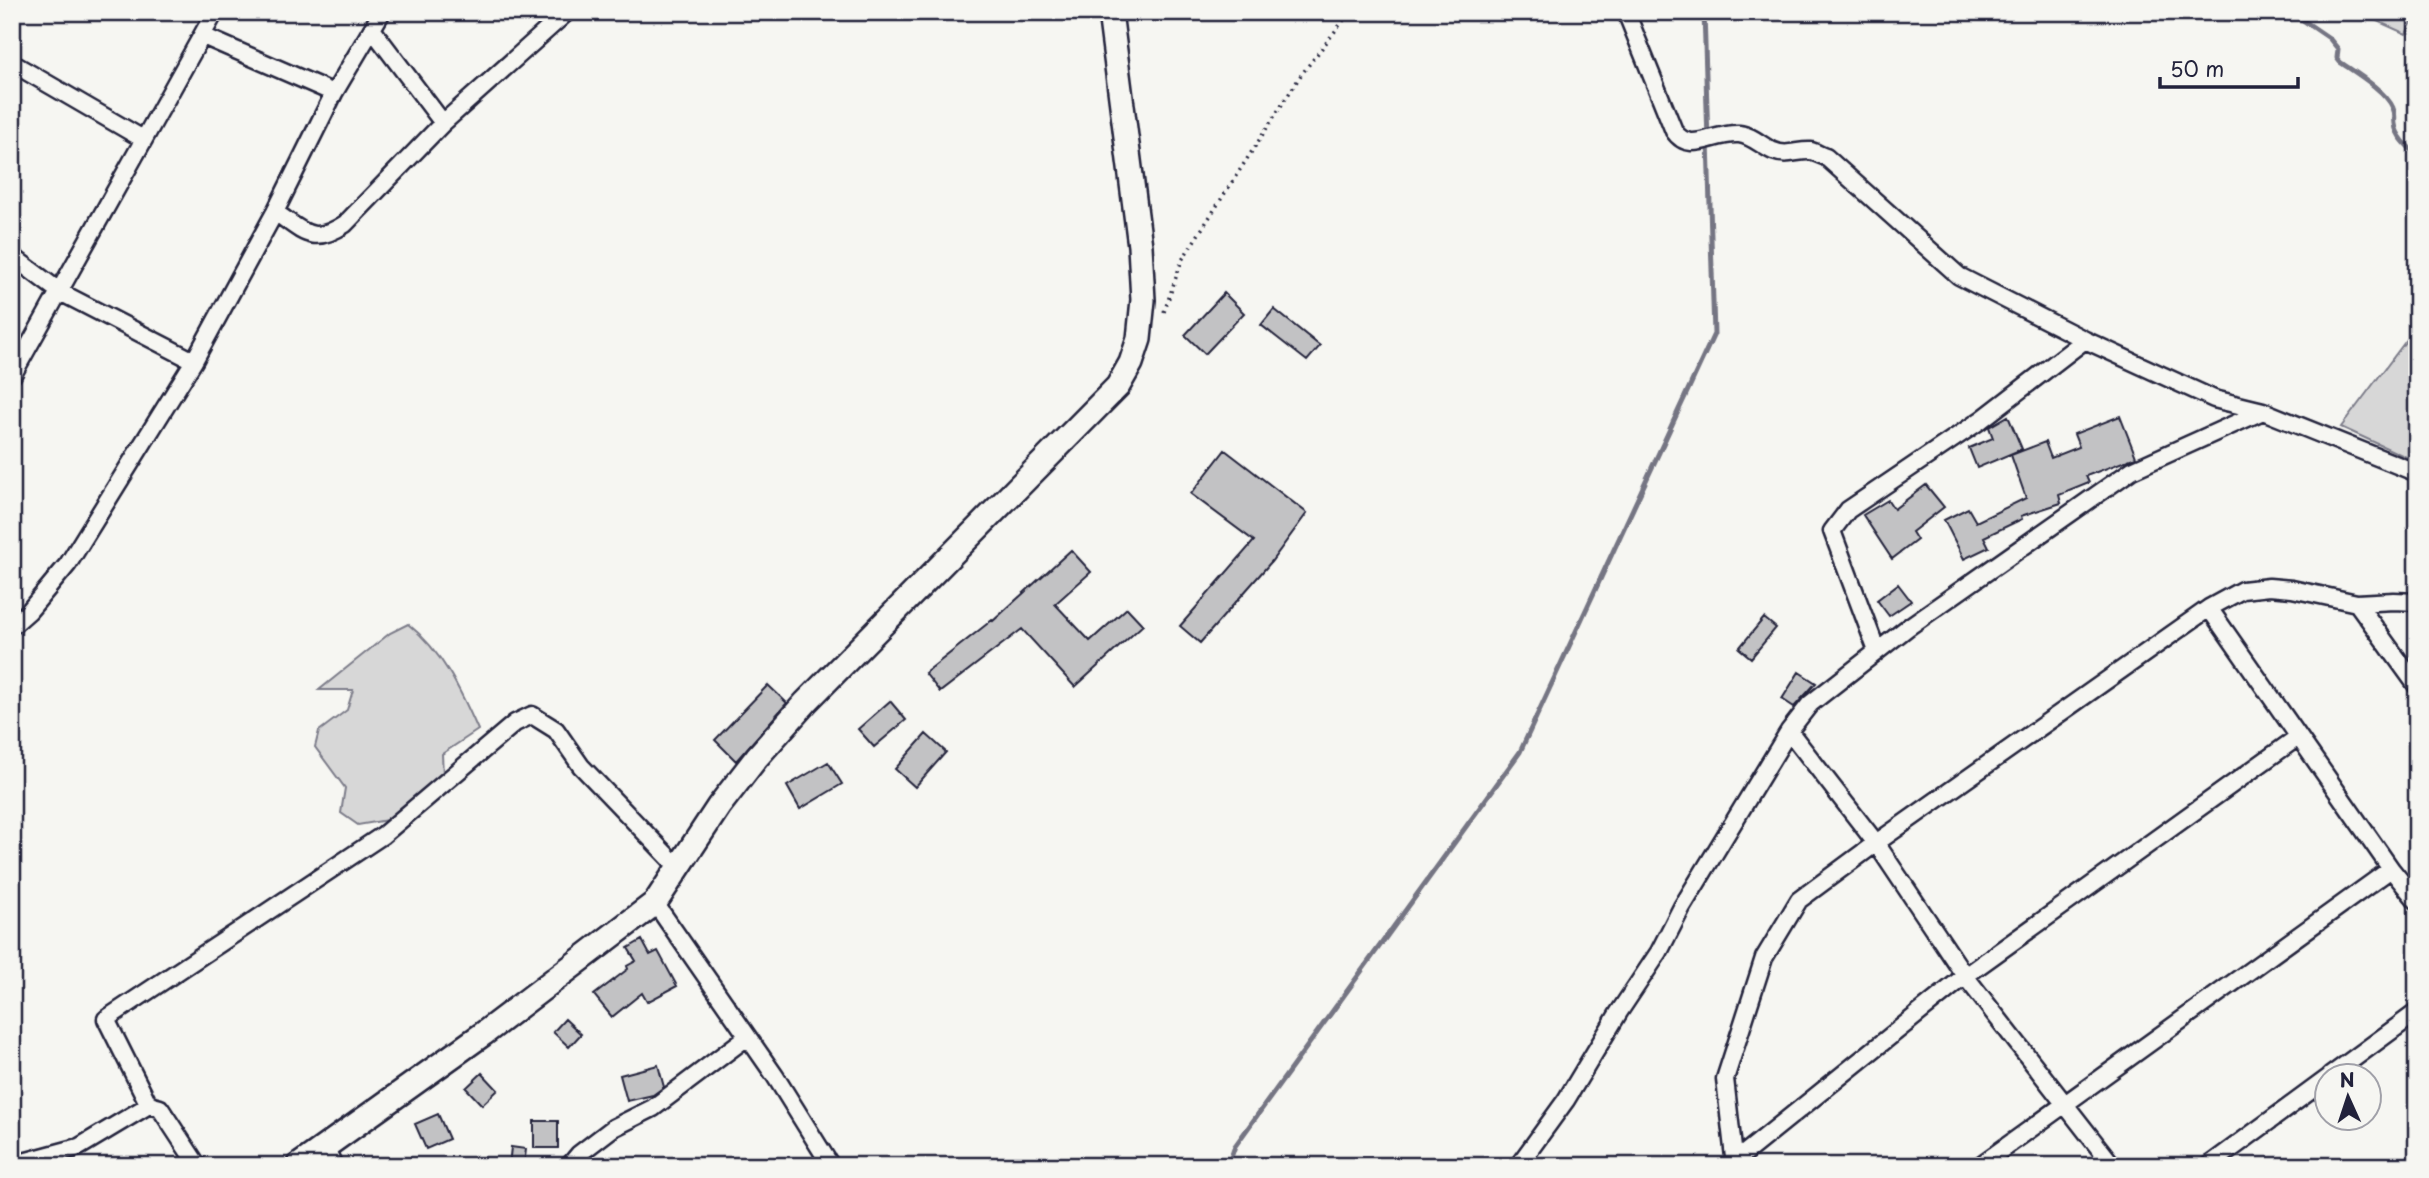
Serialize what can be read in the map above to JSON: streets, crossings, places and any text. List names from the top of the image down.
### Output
{
  "scale_bar": "50 m",
  "north": "top"
}
